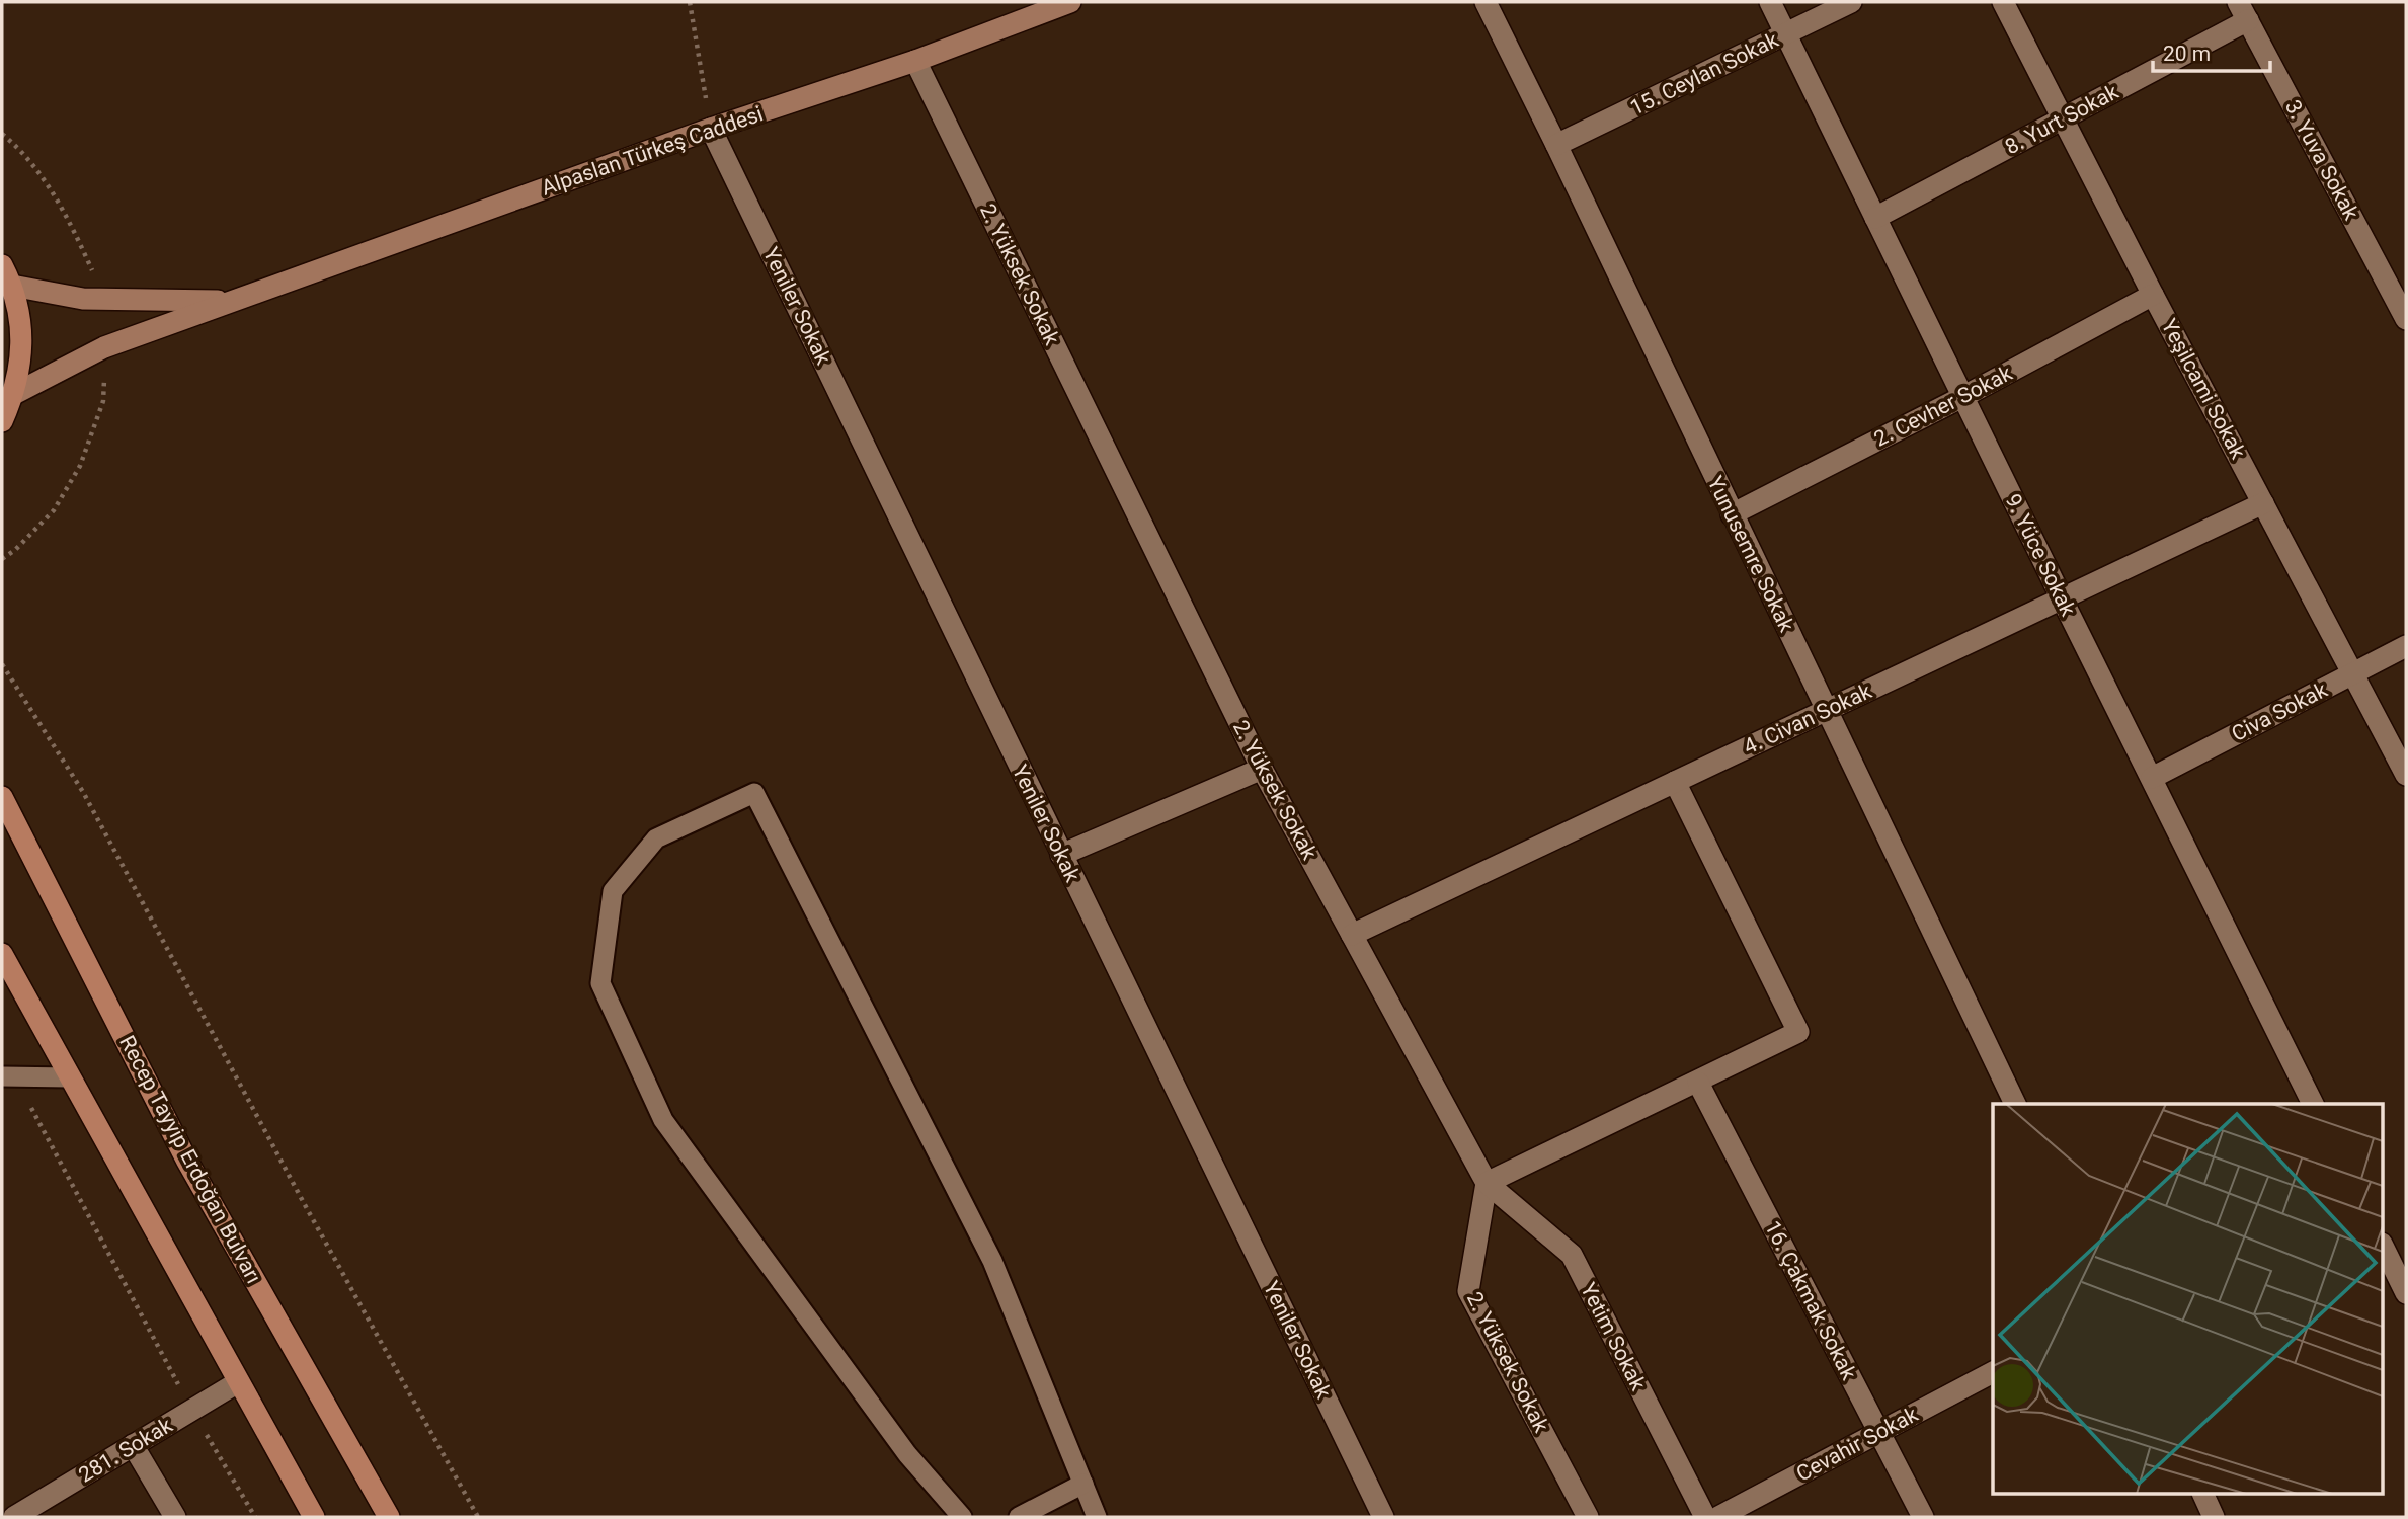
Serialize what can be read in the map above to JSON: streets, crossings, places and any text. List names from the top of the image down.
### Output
{
  "streets": {
    "main road": ["Alpaslan Türkeş Caddesi", "Recep Tayyip Erdoğan Bulvarı"],
    "street": [
      "15. Ceylan Sokak",
      "8. Yurt Sokak",
      "3. Yuva Sokak",
      "2. Yüksek Sokak",
      "Yeniler Sokak",
      "Yeşilcami Sokak",
      "2. Cevher Sokak",
      "Yunusemre Sokak",
      "9. Yüce Sokak",
      "Civa Sokak",
      "4. Civan Sokak",
      "16. Çakmak Sokak",
      "Yetim Sokak",
      "Cevahir Sokak",
      "281. Sokak"
    ]
  },
  "crossings": [
    ["15. Ceylan Sokak", "Yunusemre Sokak"],
    ["15. Ceylan Sokak", "9. Yüce Sokak"],
    ["8. Yurt Sokak", "3. Yuva Sokak"],
    ["8. Yurt Sokak", "Yeşilcami Sokak"],
    ["8. Yurt Sokak", "9. Yüce Sokak"],
    ["Alpaslan Türkeş Caddesi", "2. Yüksek Sokak"],
    ["Alpaslan Türkeş Caddesi", "Yeniler Sokak"],
    ["2. Yüksek Sokak", "4. Civan Sokak"],
    ["2. Yüksek Sokak", "Yetim Sokak"],
    ["Yeşilcami Sokak", "2. Cevher Sokak"],
    ["Yeşilcami Sokak", "Civa Sokak"],
    ["Yeşilcami Sokak", "4. Civan Sokak"],
    ["2. Cevher Sokak", "Yunusemre Sokak"],
    ["2. Cevher Sokak", "9. Yüce Sokak"],
    ["Yunusemre Sokak", "4. Civan Sokak"],
    ["9. Yüce Sokak", "Civa Sokak"],
    ["9. Yüce Sokak", "4. Civan Sokak"],
    ["16. Çakmak Sokak", "Cevahir Sokak"]
  ],
  "scale_bar": "20 m"
}
